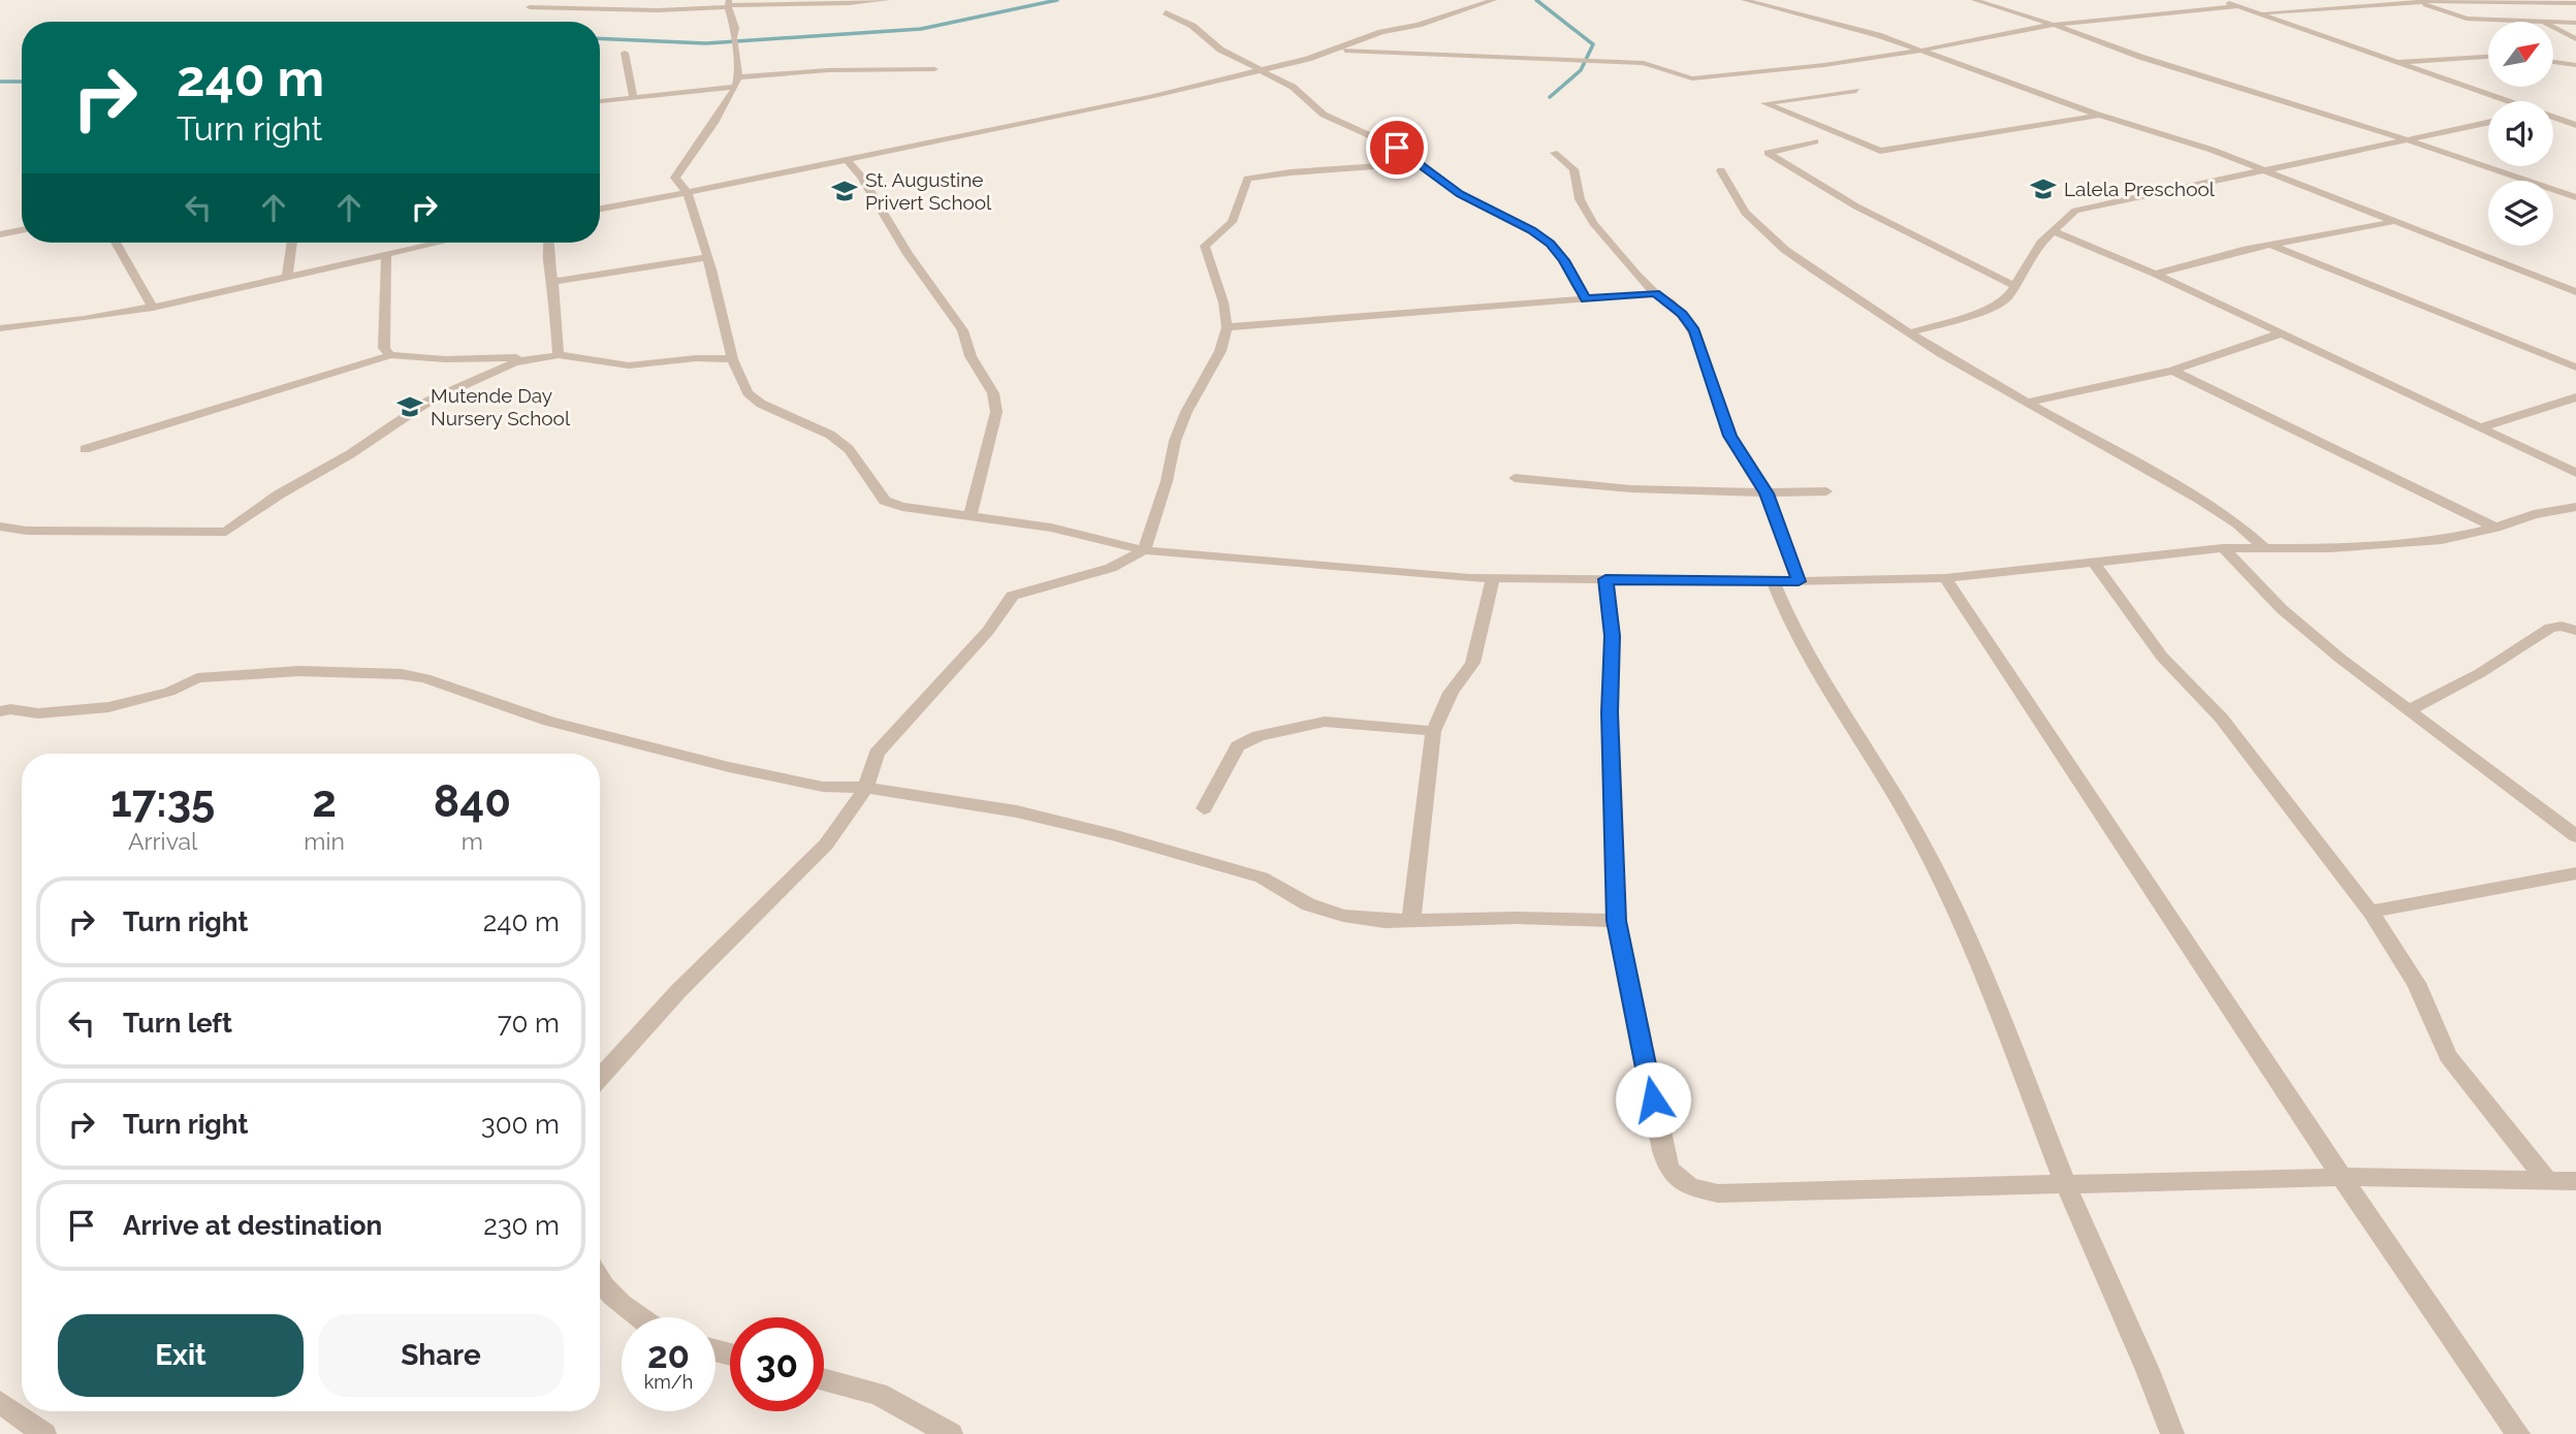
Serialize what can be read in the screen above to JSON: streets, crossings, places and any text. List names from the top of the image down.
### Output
{
  "places": {
    "school or university": ["Lalela Preschool", "St. Augustine Privert School", "Mutende Day Nursery School"]
  },
  "north": "top right",
  "page": {
    "turn": ["240 m", "Turn right"],
    "eta": [
      "17:35",
      "Arrival",
      "2",
      "min",
      "840",
      "m"
    ],
    "list": [
      {
        "name": "Turn right",
        "value": "240 m"
      },
      {
        "name": "Turn left",
        "value": "70 m"
      },
      {
        "name": "Turn right",
        "value": "300 m"
      },
      {
        "name": "Arrive at destination",
        "value": "230 m"
      }
    ],
    "buttons": ["Exit", "Share"],
    "speed": "20 km/h",
    "limit": "30"
  }
}
